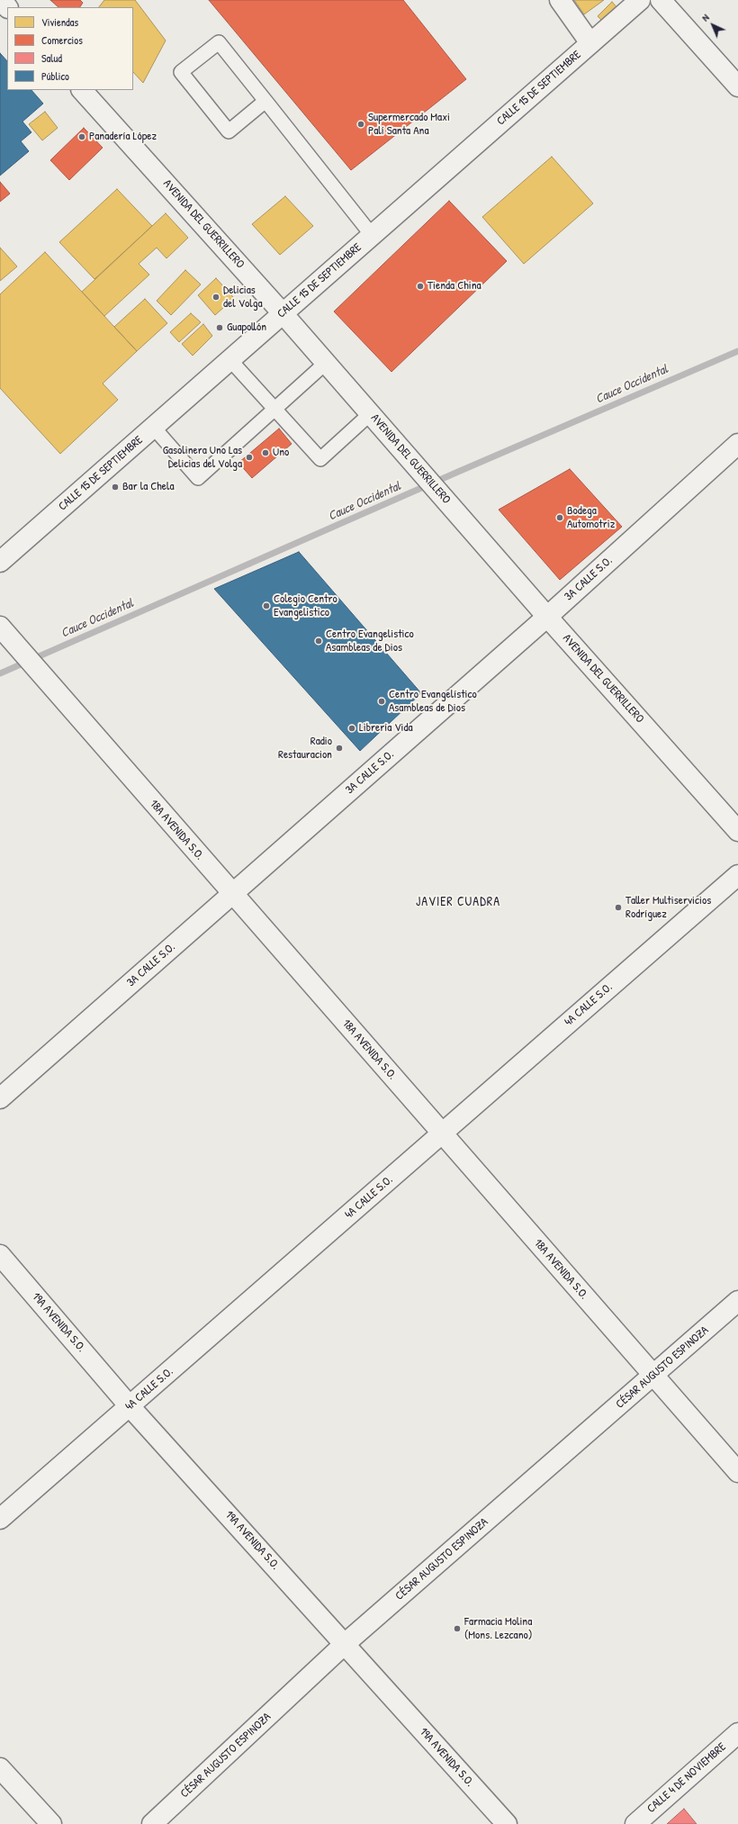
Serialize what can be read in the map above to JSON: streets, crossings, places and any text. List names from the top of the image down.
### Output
{
  "streets": {
    "street": [
      "CALLE 15 DE SEPTIEMBRE",
      "AVENIDA DEL GUERRILLERO",
      "3A CALLE S.O.",
      "18A AVENIDA S.O.",
      "4A CALLE S.O.",
      "19A AVENIDA S.O.",
      "CÉSAR AUGUSTO ESPINOZA",
      "CALLE 4 DE NOVIEMBRE"
    ]
  },
  "crossings": [
    ["CALLE 15 DE SEPTIEMBRE", "AVENIDA DEL GUERRILLERO"],
    ["AVENIDA DEL GUERRILLERO", "3A CALLE S.O."],
    ["3A CALLE S.O.", "18A AVENIDA S.O."],
    ["18A AVENIDA S.O.", "4A CALLE S.O."],
    ["18A AVENIDA S.O.", "CÉSAR AUGUSTO ESPINOZA"],
    ["4A CALLE S.O.", "19A AVENIDA S.O."],
    ["19A AVENIDA S.O.", "CÉSAR AUGUSTO ESPINOZA"]
  ],
  "districts": ["JAVIER CUADRA"],
  "water": ["Cauce Occidental"],
  "places": [
    "Supermercado Maxi Palí Santa Ana",
    "Panadería López",
    "Tienda China",
    "Delicias del Volga",
    "Guapollón",
    "Uno",
    "Gasolinera Uno Las Delicias del Volga",
    "Bar la Chela",
    "Bodega Automotriz",
    "Colegio Centro Evangelistico",
    "Centro Evangelistico Asambleas de Dios",
    "Centro Evangelístico Asambleas de Dios",
    "Librería Vida",
    "Radio Restauracion",
    "Taller Multiservicios Rodríguez",
    "Farmacia Molina (Mons. Lezcano)"
  ],
  "legend": [
    "Viviendas",
    "Comercios",
    "Salud",
    "Público"
  ],
  "north": "top left"
}
